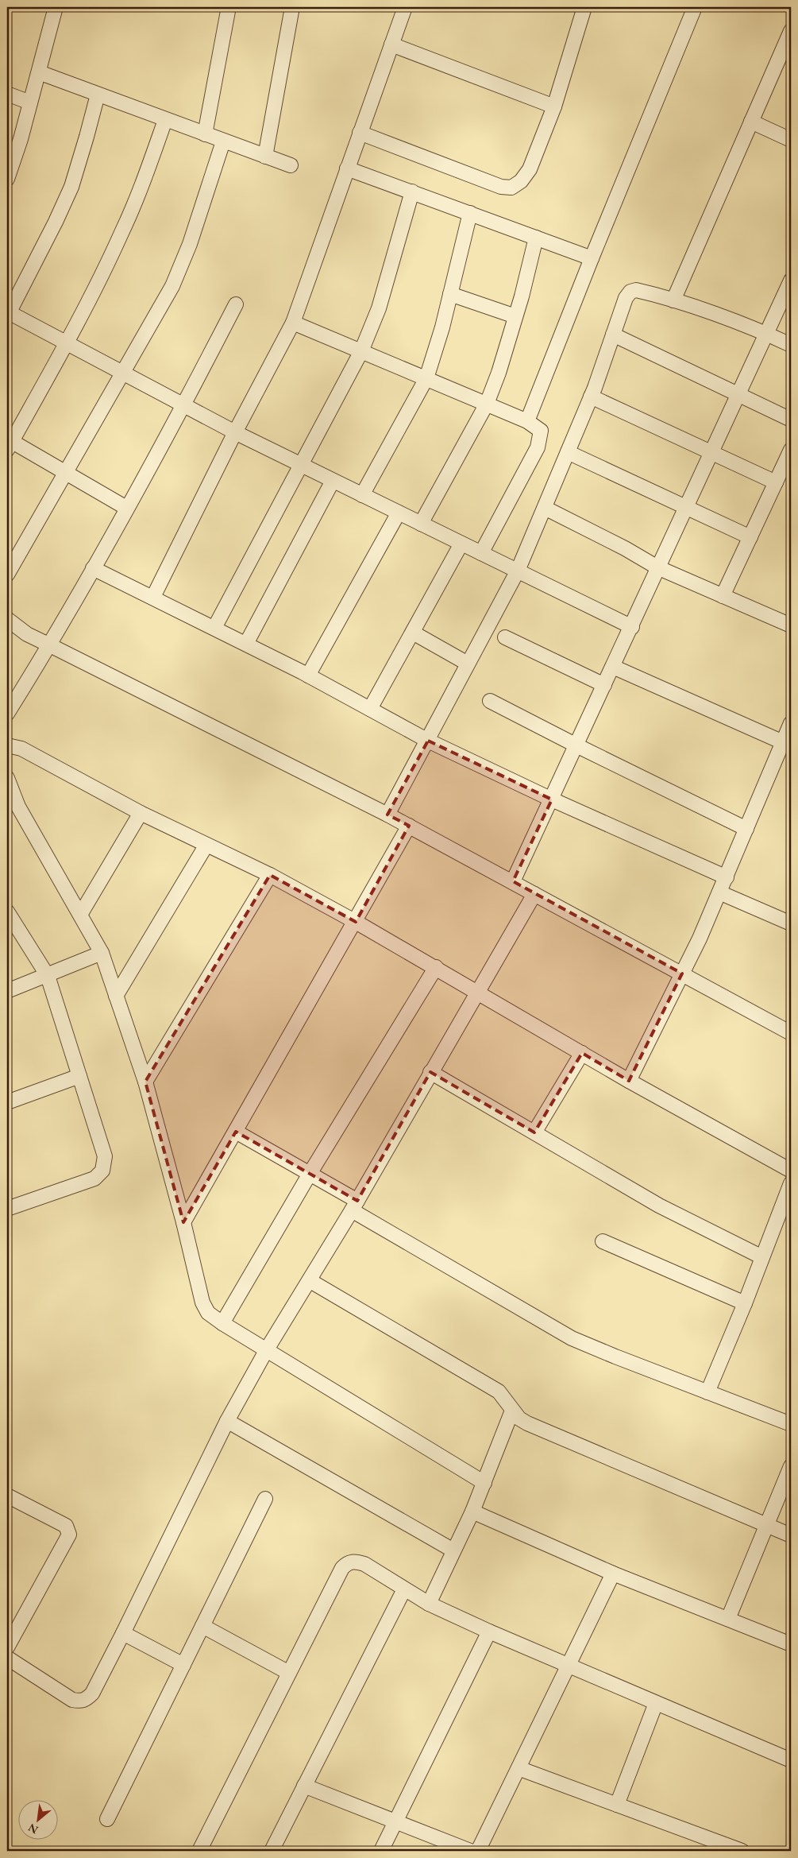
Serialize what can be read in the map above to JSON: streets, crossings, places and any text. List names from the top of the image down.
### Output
{
  "north": "bottom left"
}
